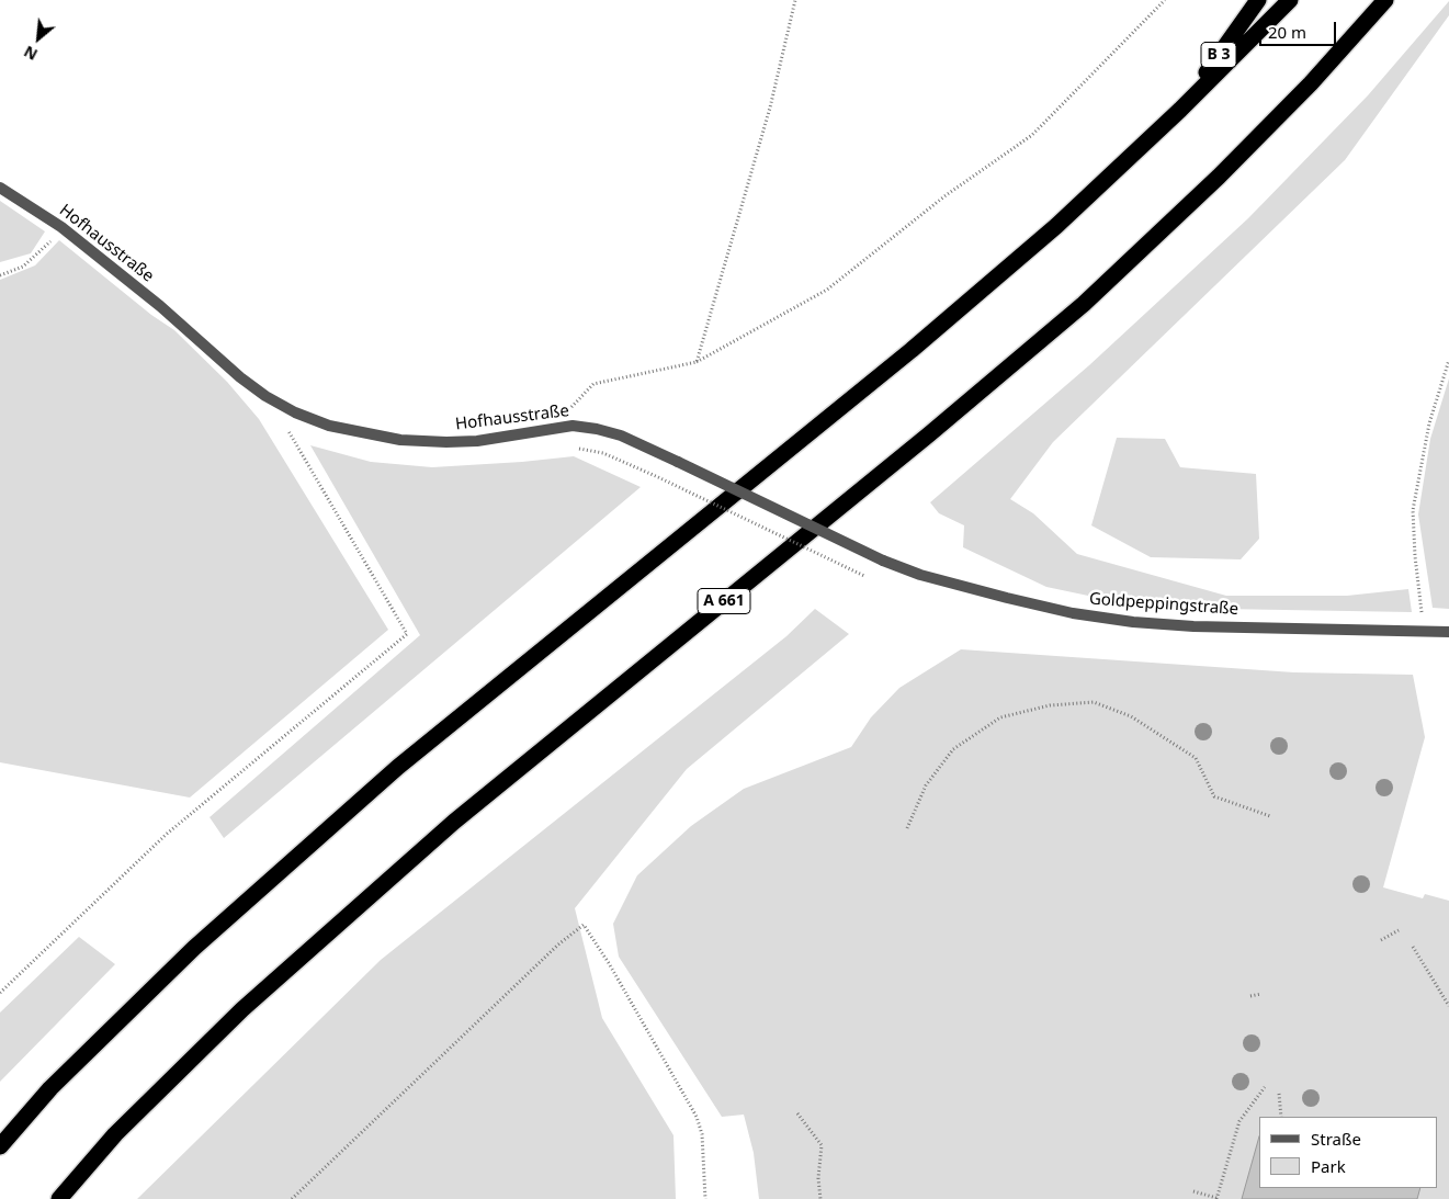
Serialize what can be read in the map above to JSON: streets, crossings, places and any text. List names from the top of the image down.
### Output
{
  "streets": {
    "highway": ["B 3", "A 661"],
    "street": ["Hofhausstraße", "Goldpeppingstraße"]
  },
  "crossings": [
    ["Hofhausstraße", "Goldpeppingstraße"]
  ],
  "legend": ["Straße", "Park"],
  "scale_bar": "20 m",
  "north": "bottom left"
}
